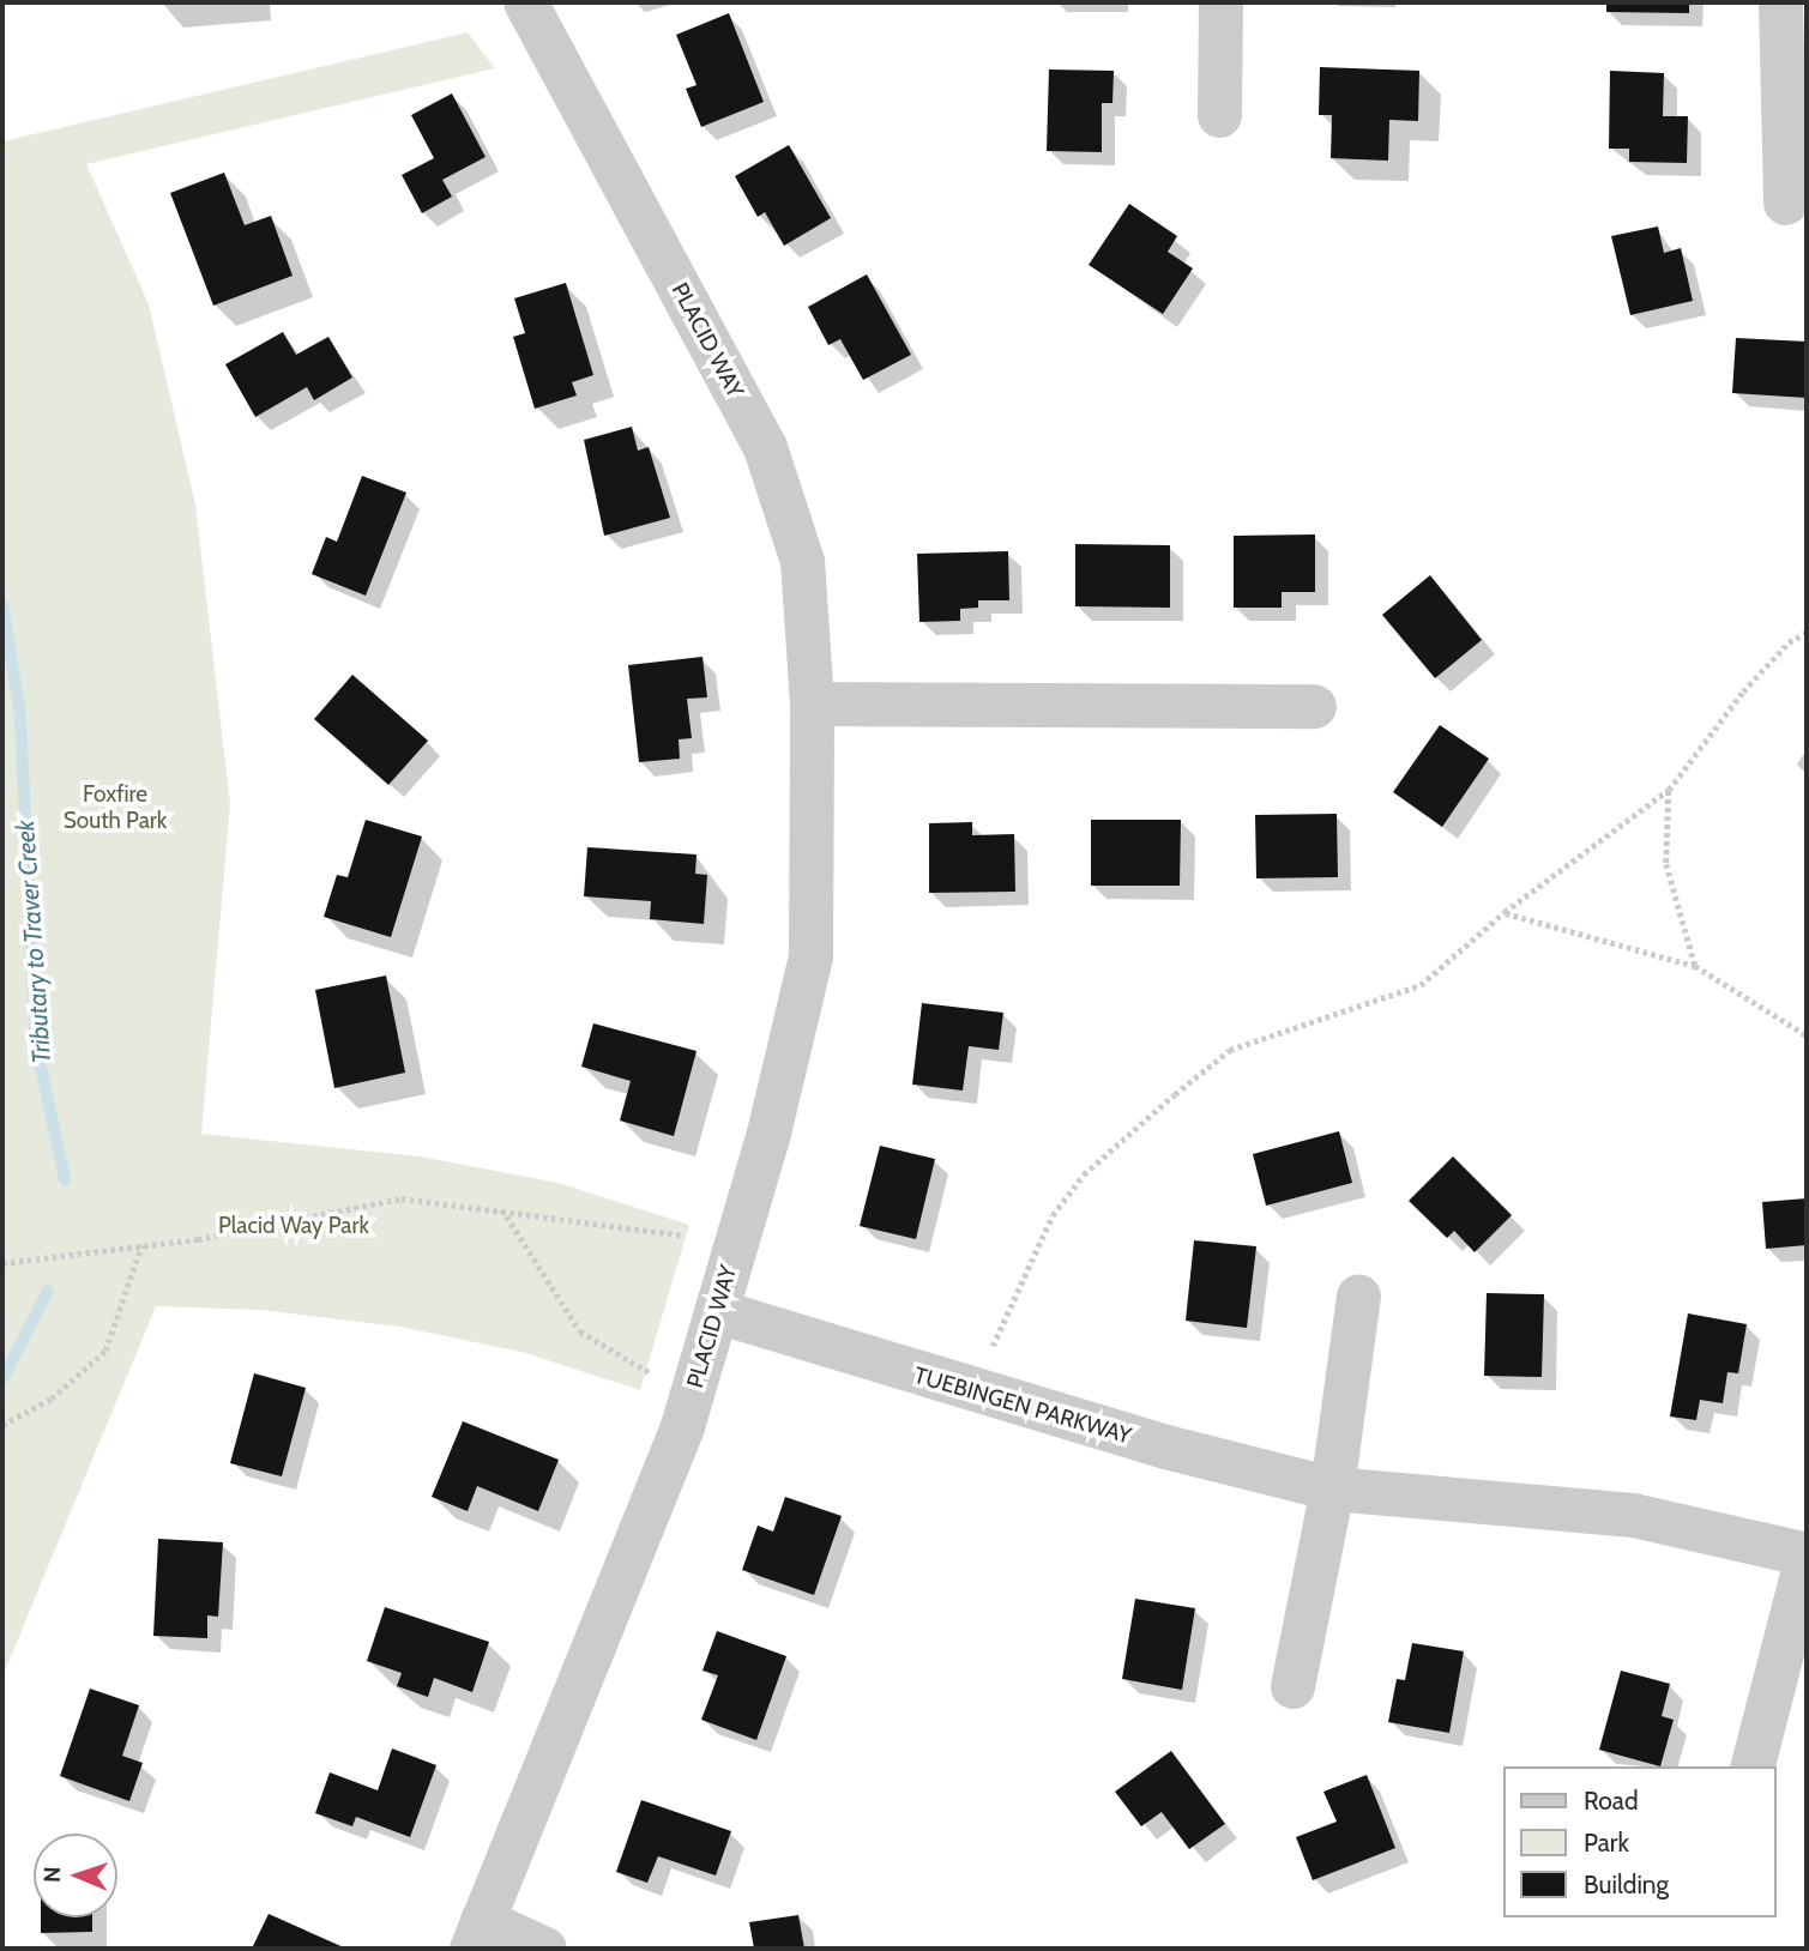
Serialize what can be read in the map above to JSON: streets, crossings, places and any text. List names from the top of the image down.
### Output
{
  "streets": {
    "street": ["PLACID WAY", "TUEBINGEN PARKWAY"]
  },
  "crossings": [
    ["PLACID WAY", "TUEBINGEN PARKWAY"]
  ],
  "water": ["Tributary to Traver Creek"],
  "parks": ["Foxfire South Park", "Placid Way Park"],
  "legend": ["Road", "Park", "Building"],
  "north": "left"
}
